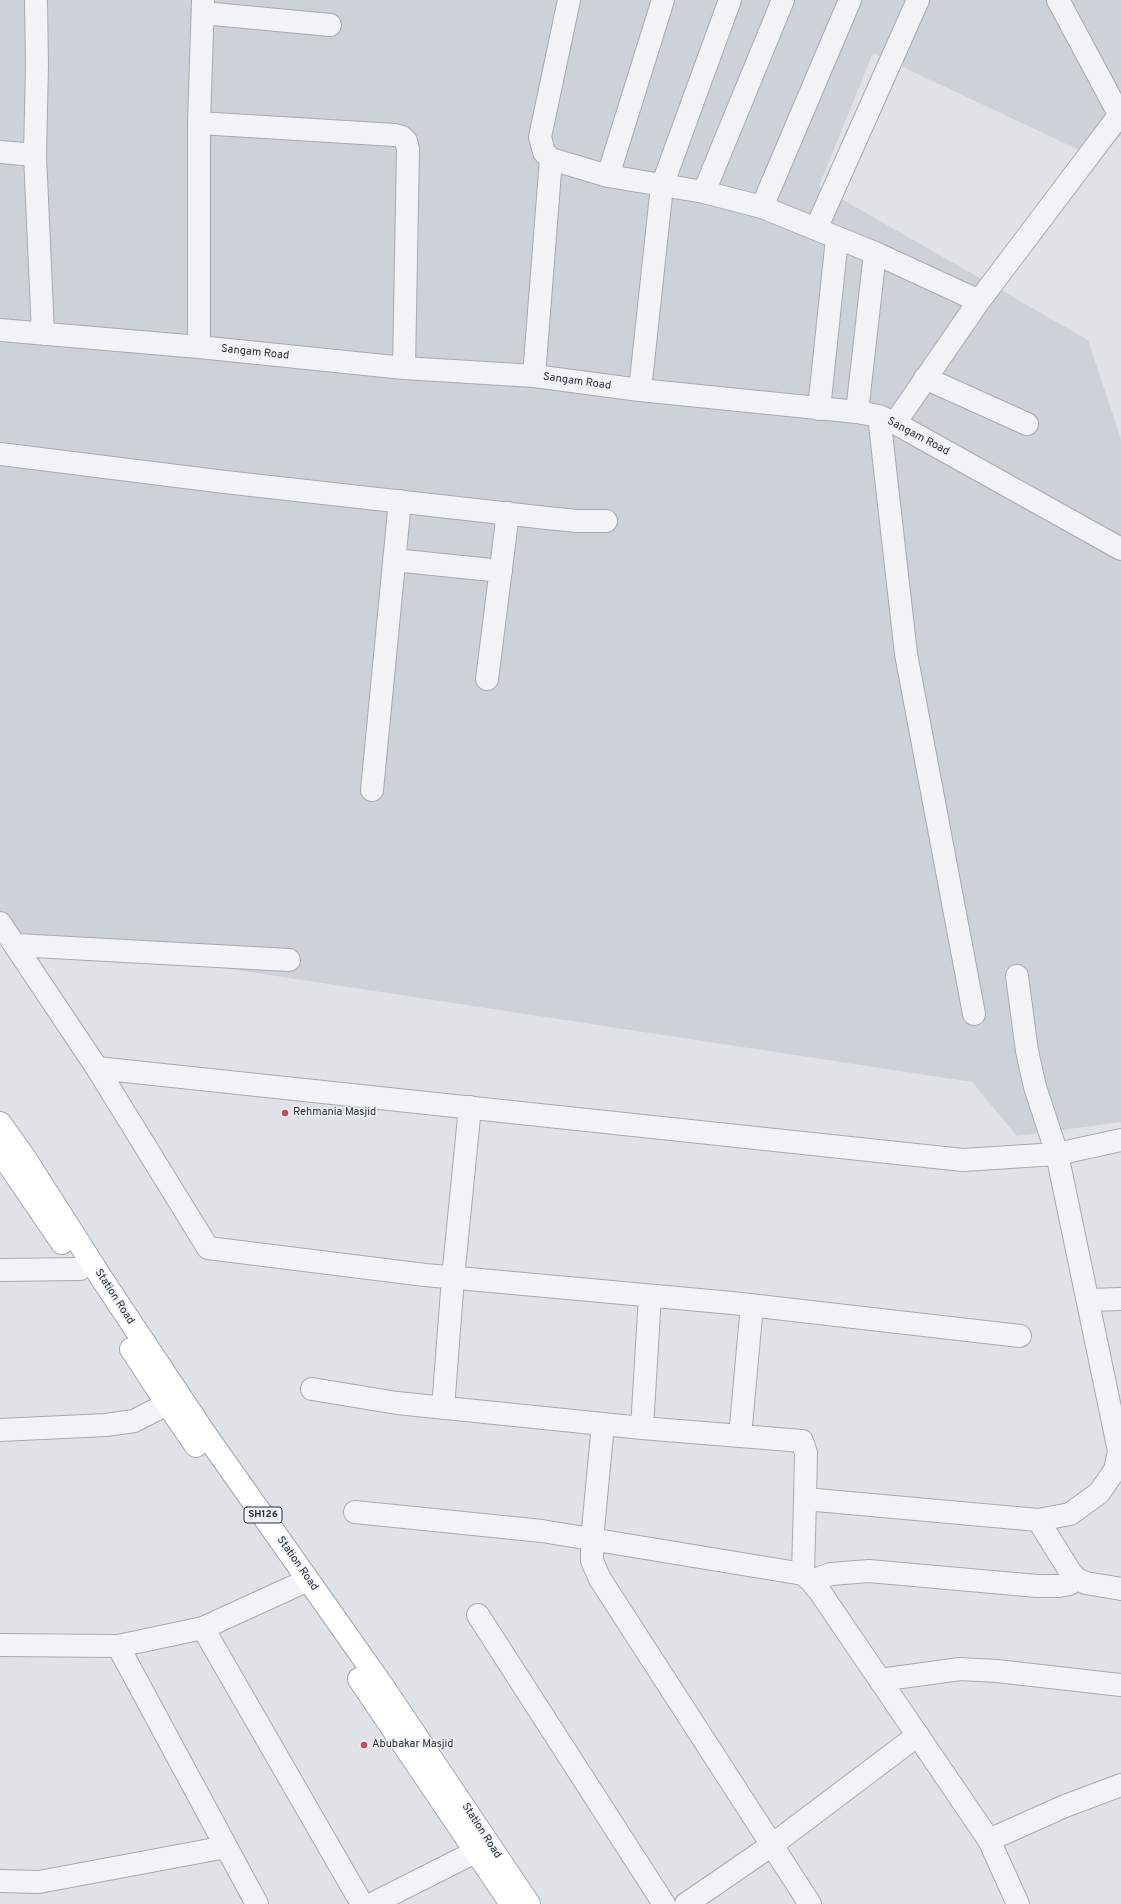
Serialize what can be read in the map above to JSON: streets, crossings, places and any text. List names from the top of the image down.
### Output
{
  "streets": {
    "main road": ["Station Road", "SH126"],
    "street": ["Sangam Road"]
  },
  "places": ["Rehmania Masjid", "Abubakar Masjid"]
}
